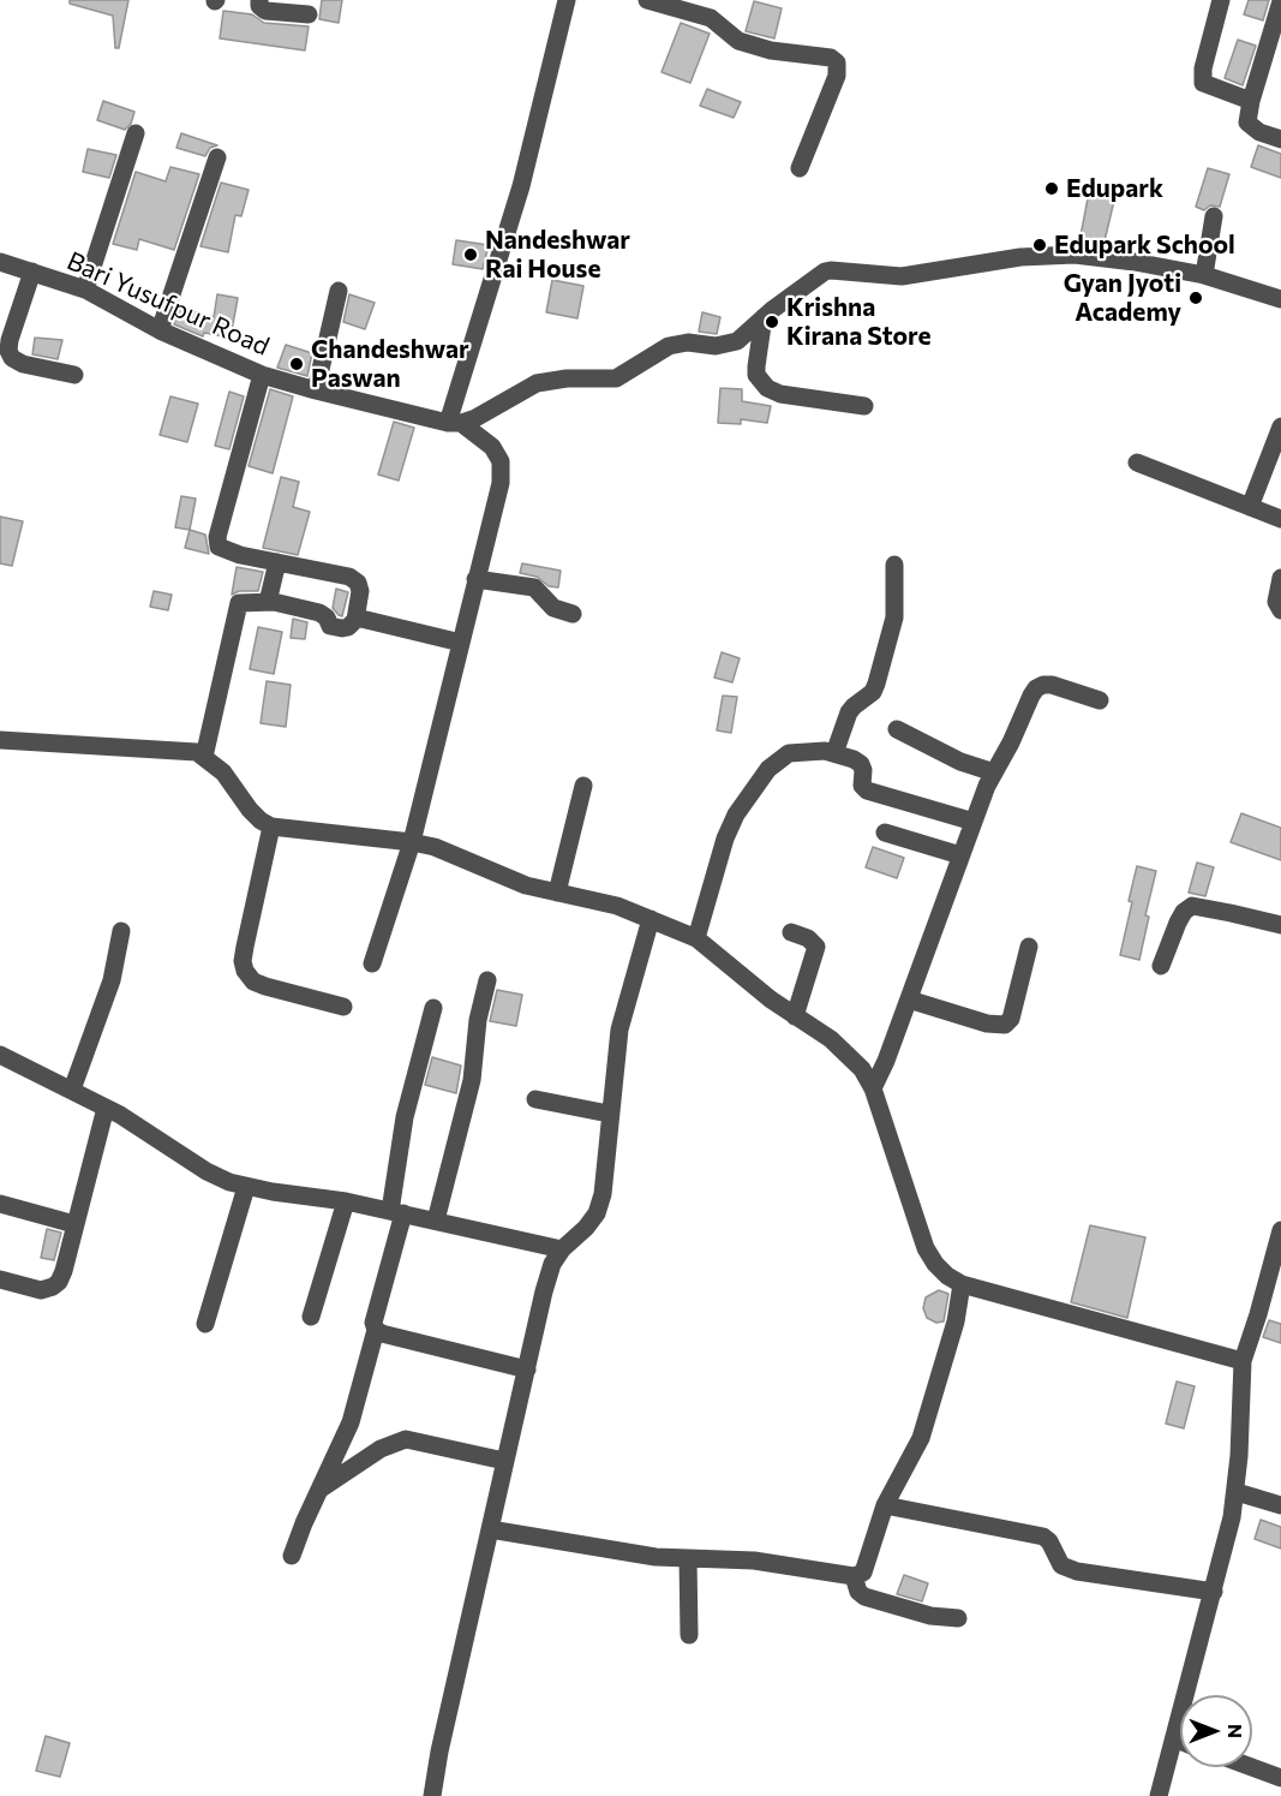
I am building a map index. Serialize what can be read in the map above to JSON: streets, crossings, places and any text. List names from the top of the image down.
{
  "streets": {
    "street": ["Bari Yusufpur Road"]
  },
  "places": [
    "Edupark",
    "Edupark School",
    "Nandeshwar Rai House",
    "Gyan Jyoti Academy",
    "Krishna Kirana Store",
    "Chandeshwar Paswan"
  ],
  "north": "right"
}
